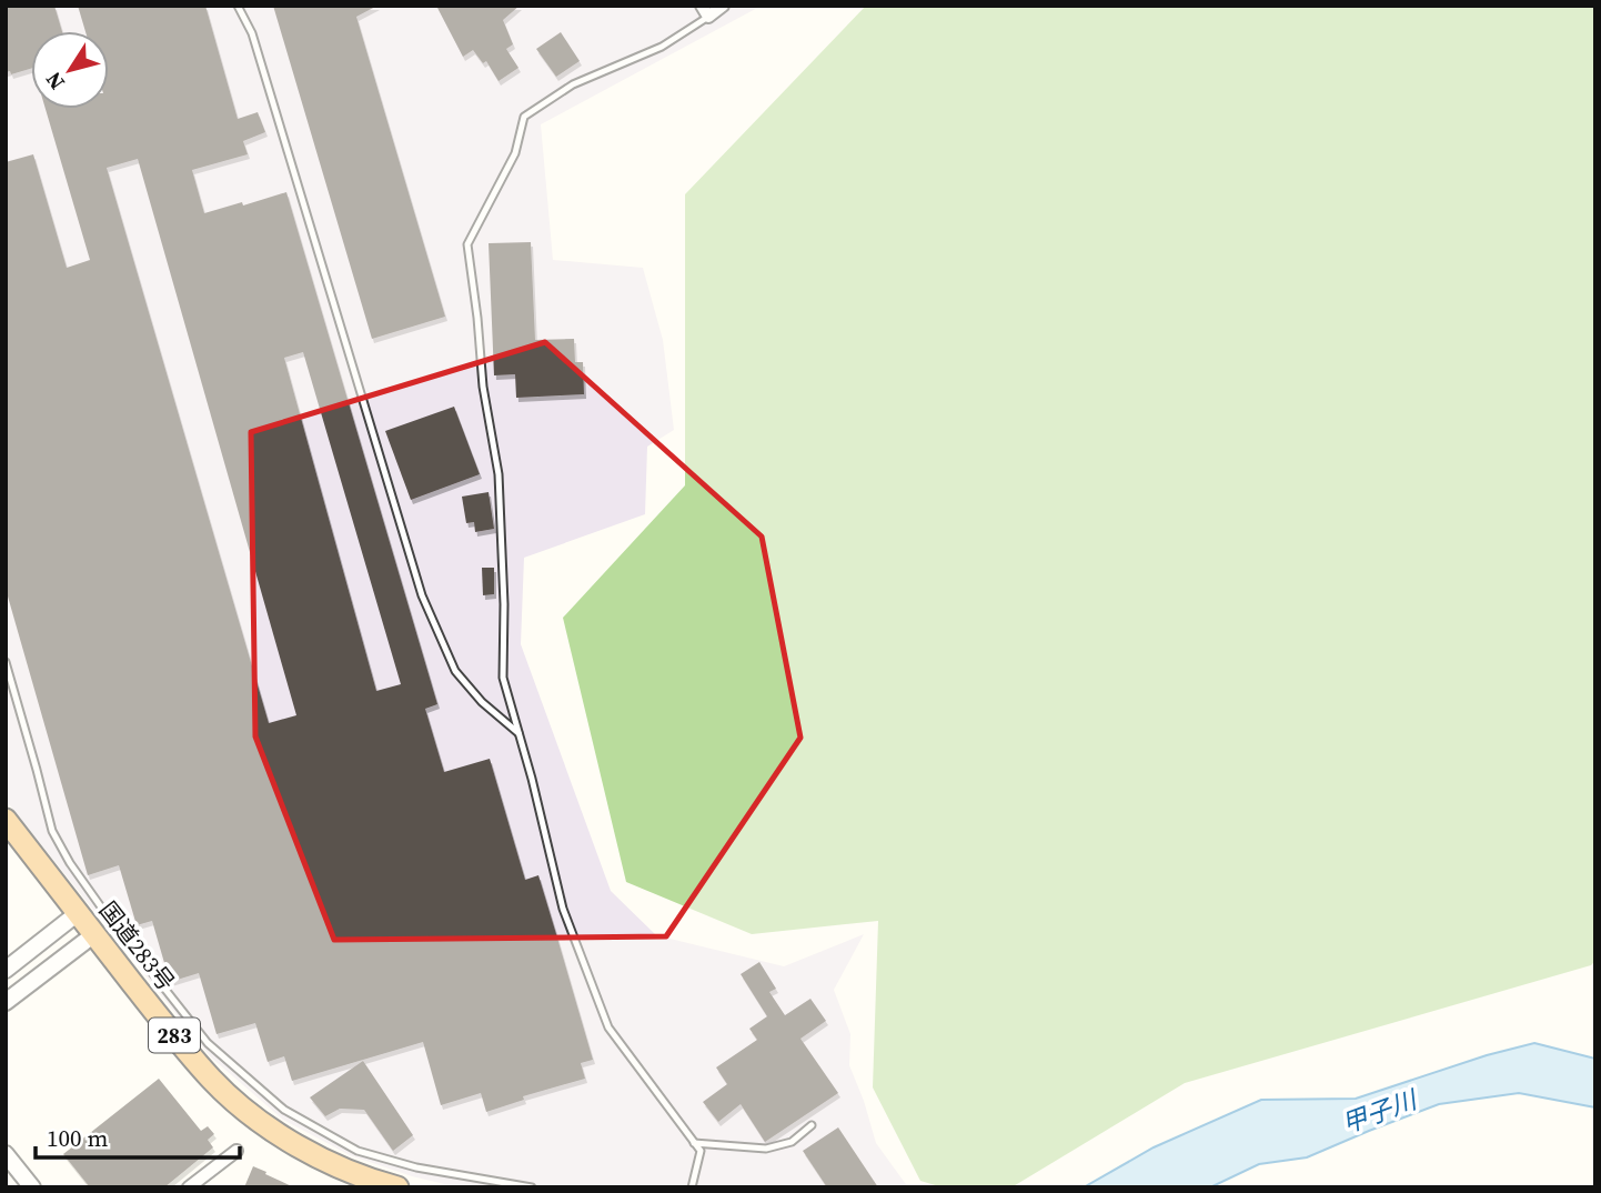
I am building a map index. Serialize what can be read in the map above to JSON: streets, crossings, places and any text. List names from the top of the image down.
{
  "streets": {
    "highway": ["国道283号", "283"]
  },
  "water": ["甲子川"],
  "scale_bar": "100 m",
  "north": "bottom left"
}
